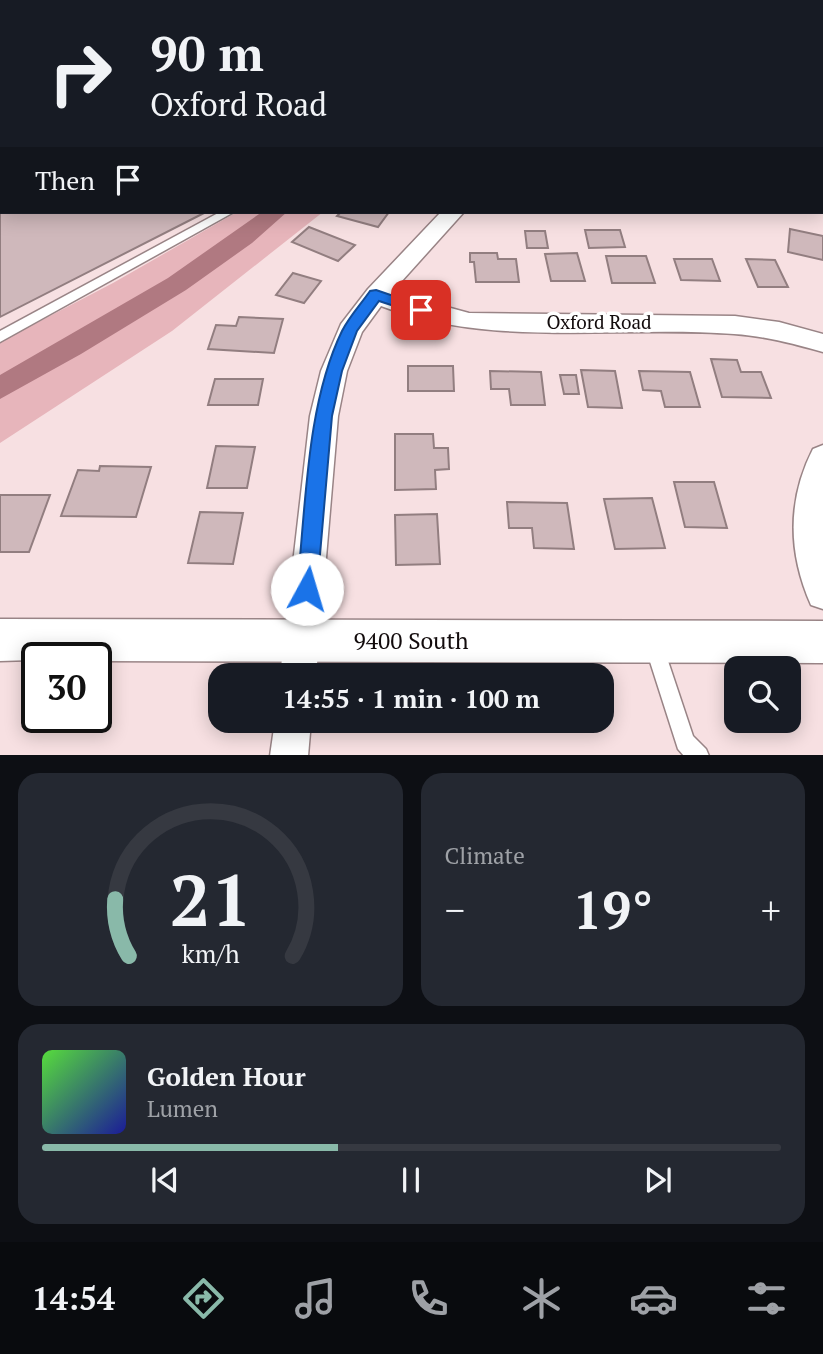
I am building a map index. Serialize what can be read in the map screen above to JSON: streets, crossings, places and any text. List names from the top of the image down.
{
  "streets": {
    "street": ["Oxford Road", "9400 South"]
  },
  "page": {
    "turn": ["90 m", "Oxford Road"],
    "then": "Then",
    "limit": "30",
    "trip": "14:55 · 1 min · 100 m",
    "tile": "Climate",
    "heat": ["−", "19°", "+"],
    "song": ["Golden Hour", "Lumen"],
    "tabs": "14:54",
    "gauge": ["21", "km/h"]
  }
}
